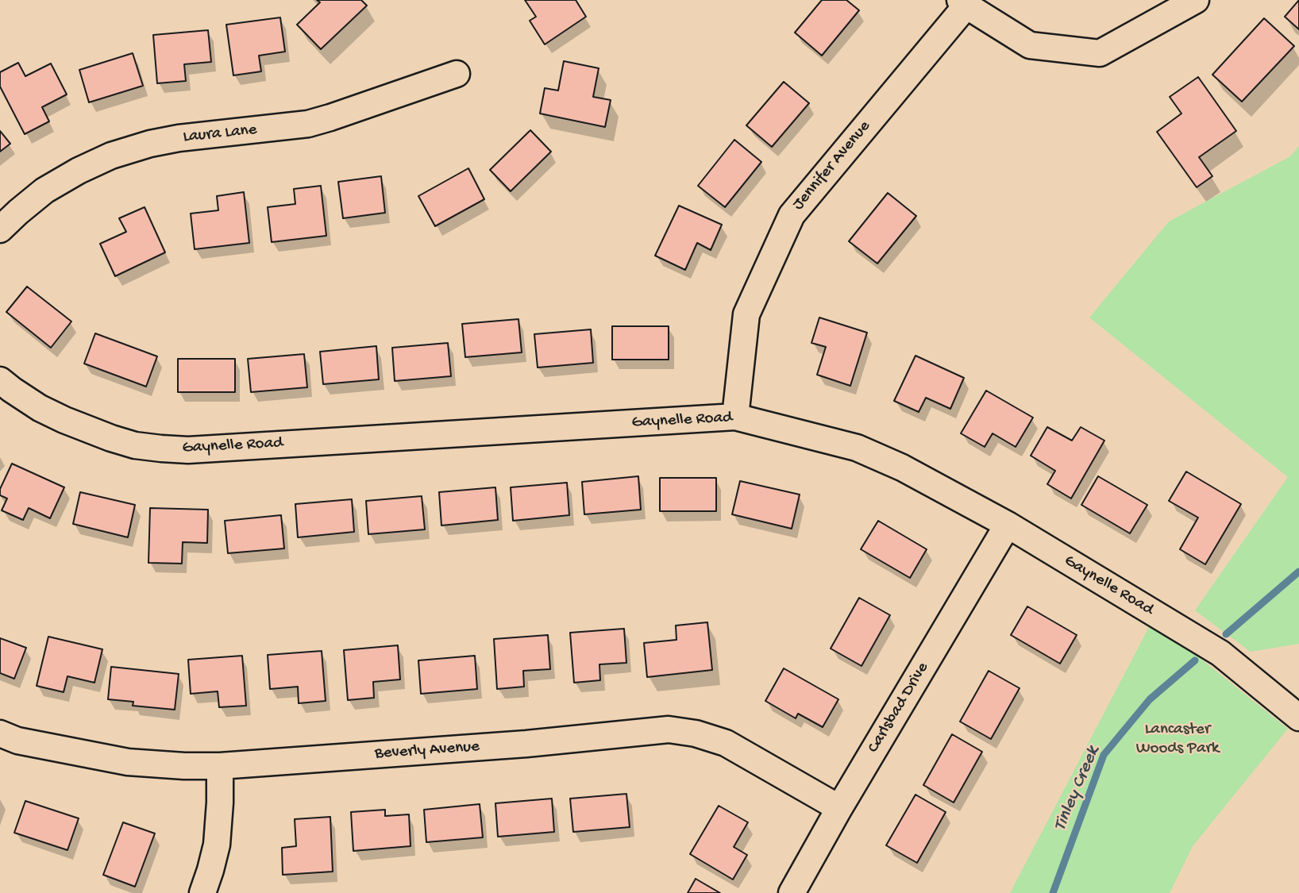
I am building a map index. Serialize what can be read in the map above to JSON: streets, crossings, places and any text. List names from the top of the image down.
{
  "streets": {
    "street": [
      "Laura Lane",
      "Jennifer Avenue",
      "Gaynelle Road",
      "Carlsbad Drive",
      "Beverly Avenue"
    ]
  },
  "crossings": [
    ["Jennifer Avenue", "Gaynelle Road"],
    ["Gaynelle Road", "Carlsbad Drive"],
    ["Carlsbad Drive", "Beverly Avenue"]
  ],
  "water": ["Tinley Creek"],
  "parks": ["Lancaster Woods Park"]
}
